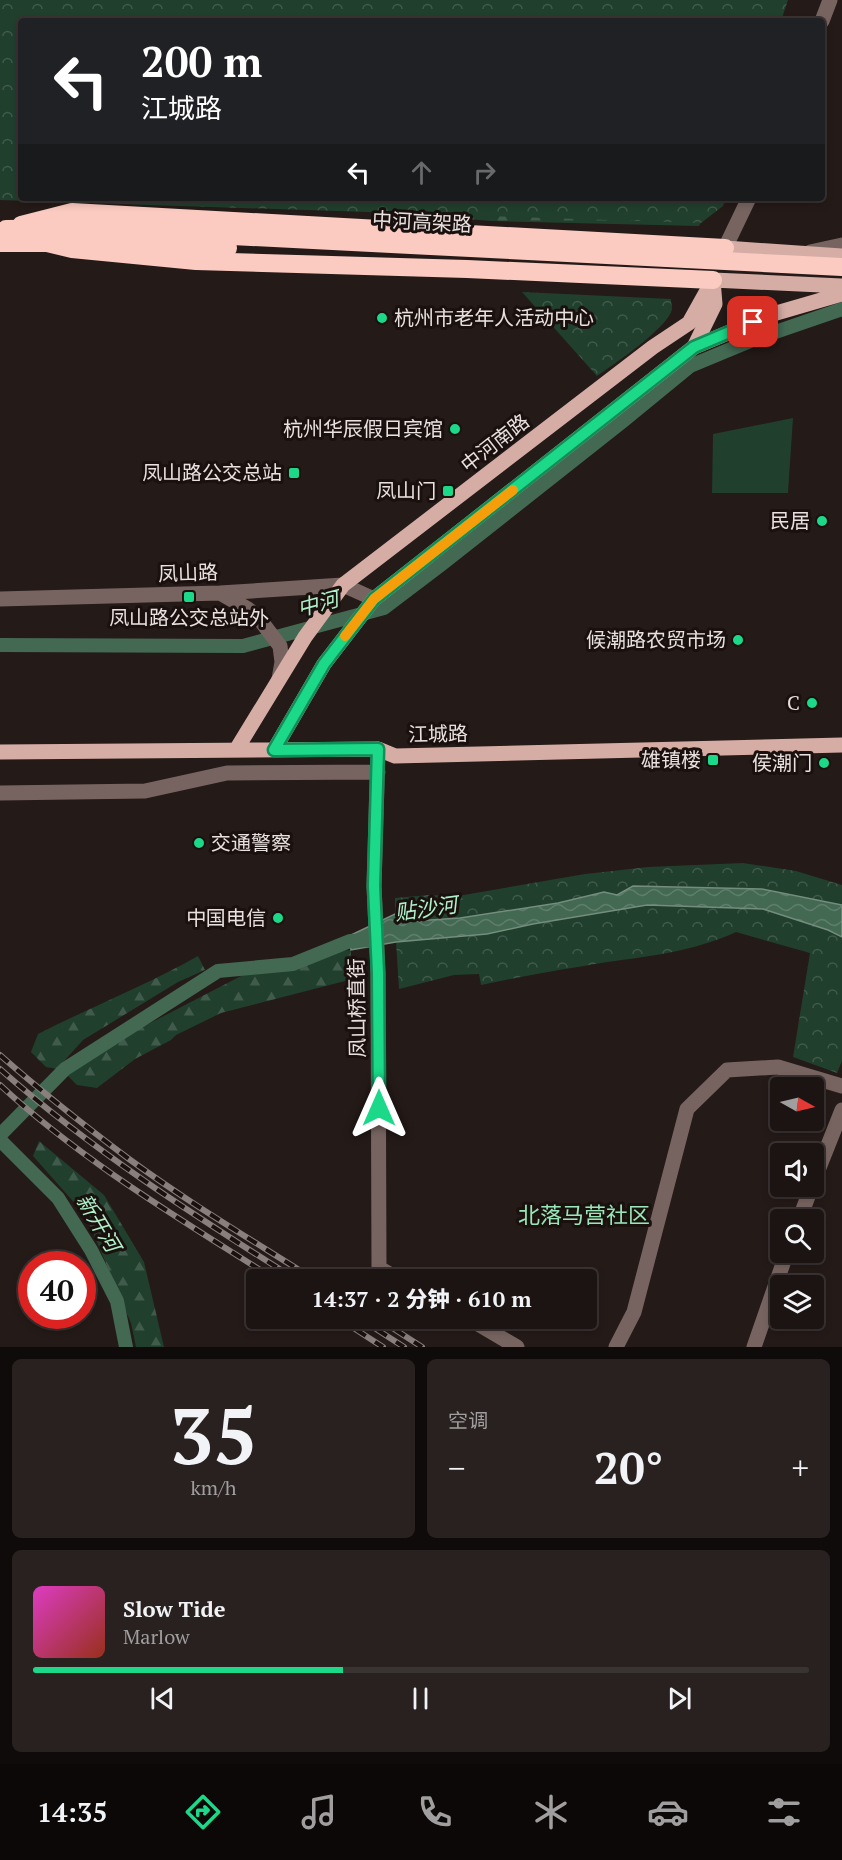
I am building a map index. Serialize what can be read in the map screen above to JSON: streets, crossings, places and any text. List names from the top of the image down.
{
  "streets": {
    "highway": ["中河高架路"],
    "main road": ["中河南路", "江城路"],
    "street": ["凤山路", "凤山桥直街"]
  },
  "crossings": [
    ["中河南路", "凤山路"],
    ["中河南路", "江城路"],
    ["江城路", "凤山桥直街"]
  ],
  "districts": ["北落马营社区"],
  "water": ["中河", "贴沙河", "新开河"],
  "places": {
    "other": [
      "杭州市老年人活动中心",
      "杭州华辰假日宾馆",
      "民居",
      "候潮路农贸市场",
      "C",
      "侯潮门",
      "交通警察",
      "中国电信"
    ],
    "transit": [
      "凤山路公交总站",
      "凤山门",
      "凤山路公交总站外",
      "雄镇楼"
    ]
  },
  "north": "right",
  "page": {
    "turn": ["200 m", "江城路"],
    "limit": "40",
    "trip": "14:37 · 2 分钟 · 610 m",
    "tile": [
      ["35", "km/h"],
      "空调"
    ],
    "heat": ["−", "20°", "+"],
    "song": ["Slow Tide", "Marlow"],
    "tabs": "14:35"
  }
}
